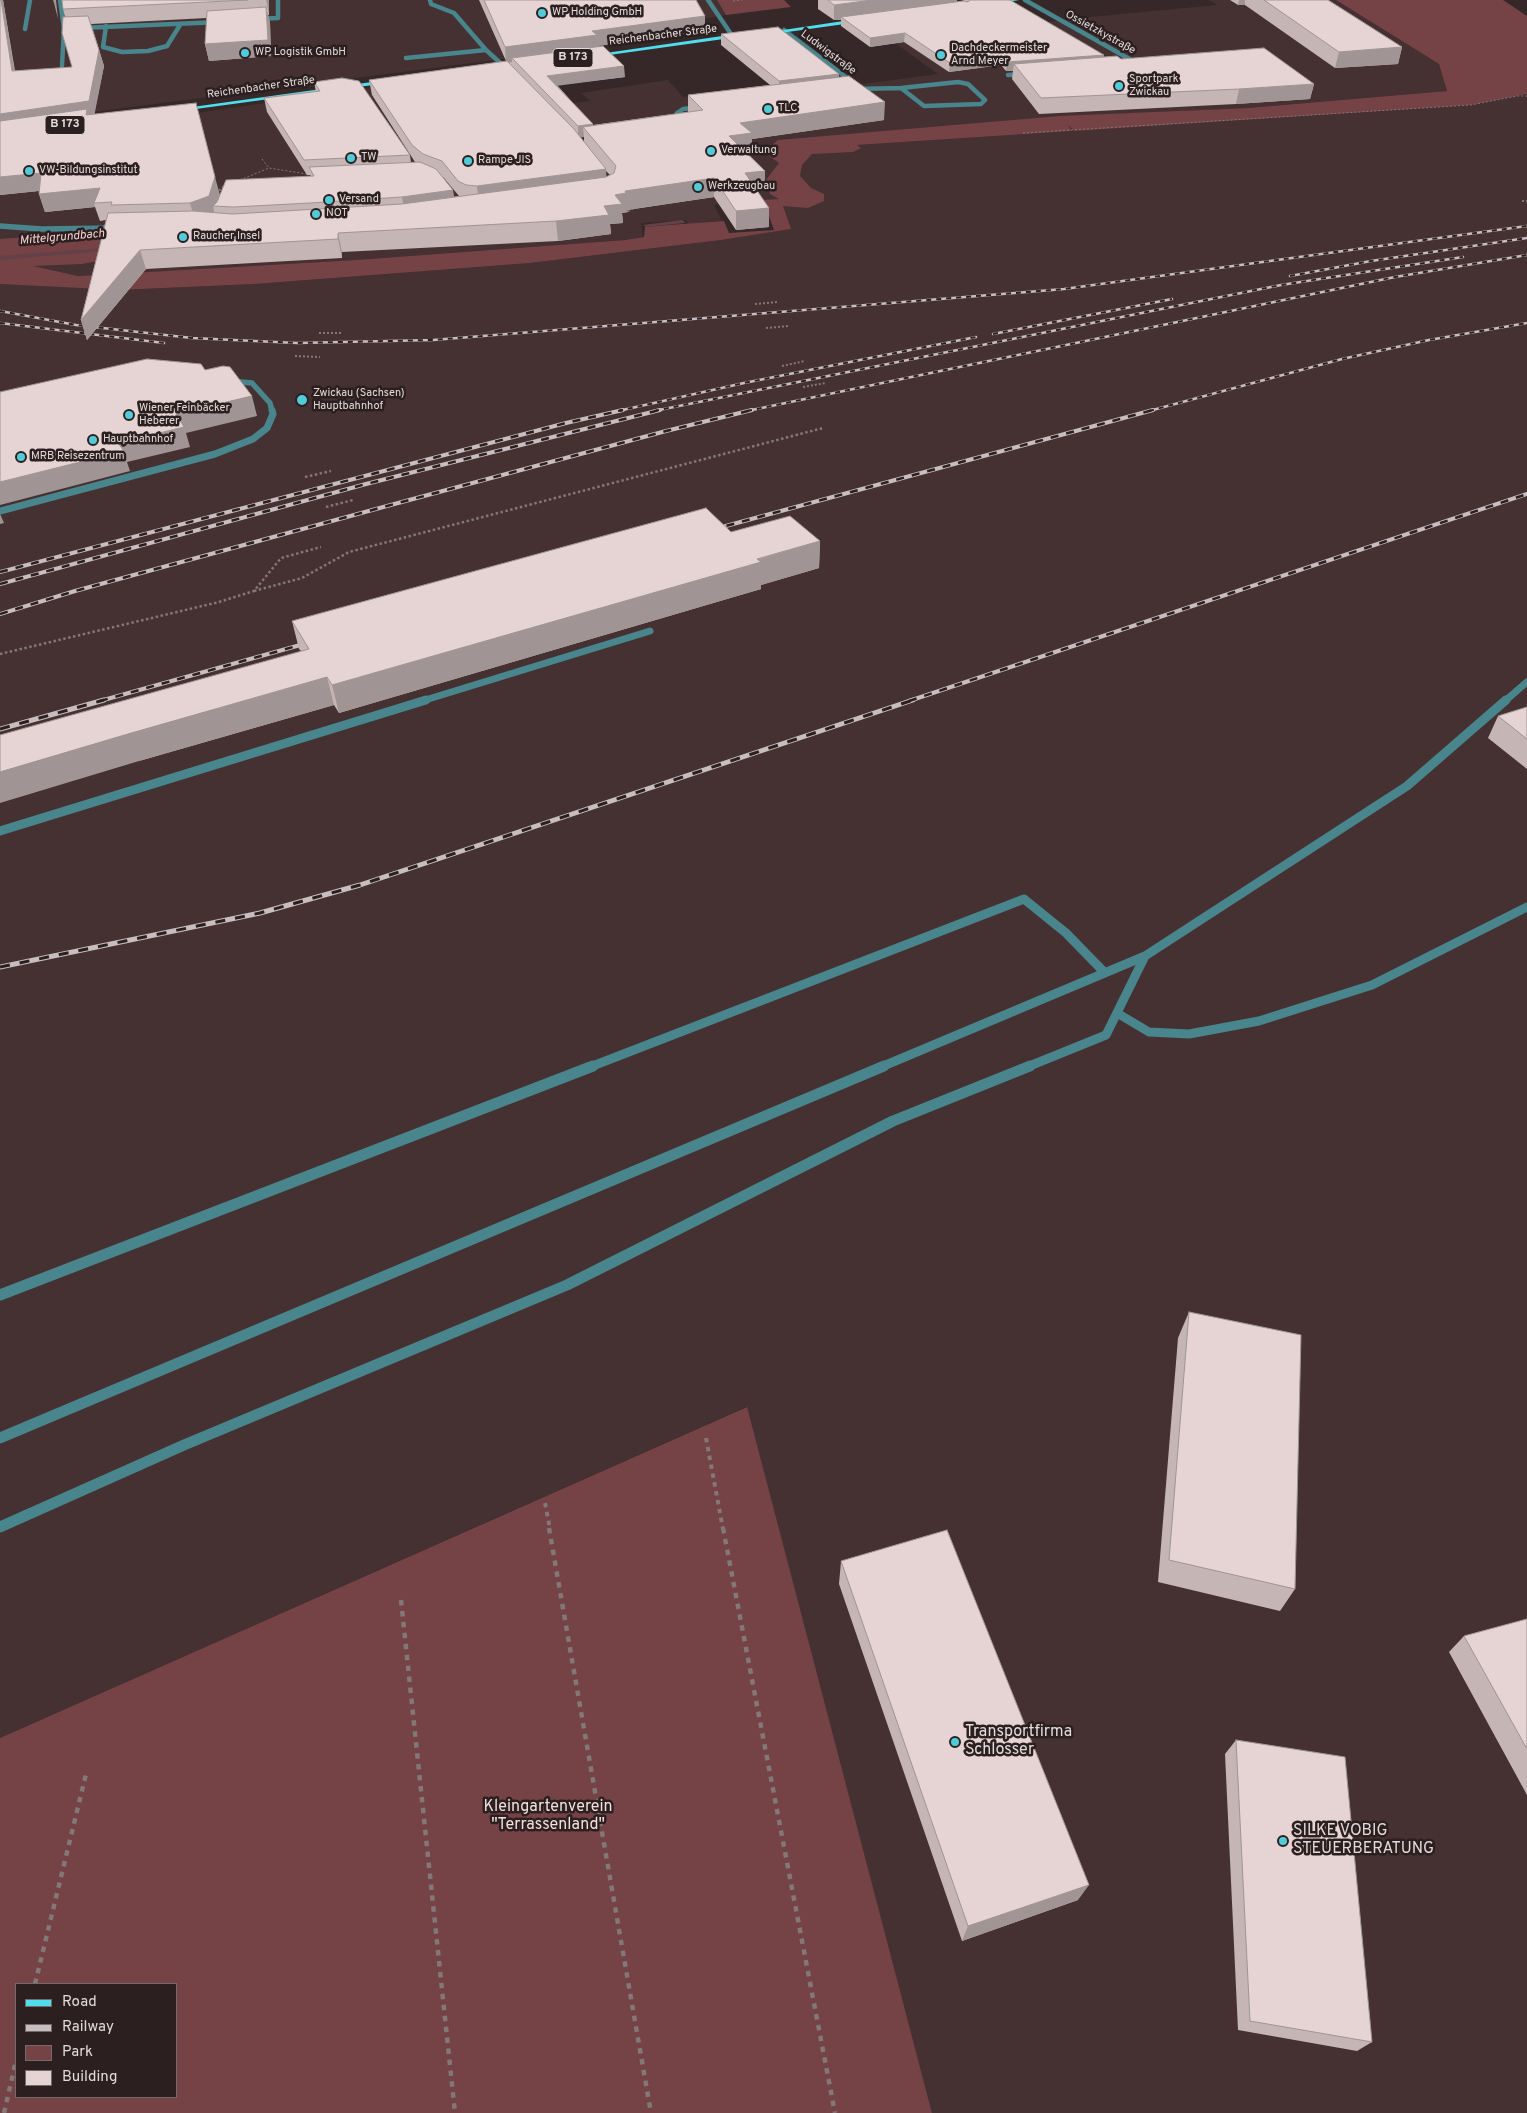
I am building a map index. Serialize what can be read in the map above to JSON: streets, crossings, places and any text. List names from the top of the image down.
{
  "streets": {
    "main road": ["Reichenbacher Straße", "B 173"],
    "street": ["Ossietzkystraße", "Ludwigstraße"]
  },
  "water": ["Mittelgrundbach"],
  "parks": ["Kleingartenverein \"Terrassenland\""],
  "places": [
    "WP Holding GmbH",
    "WP Logistik GmbH",
    "Dachdeckermeister Arnd Meyer",
    "Sportpark Zwickau",
    "TLC",
    "Verwaltung",
    "TW",
    "Rampe JIS",
    "VW-Bildungsinstitut",
    "Werkzeugbau",
    "Versand",
    "NOT",
    "Raucher Insel",
    "Zwickau (Sachsen) Hauptbahnhof",
    "Wiener Feinbäcker Heberer",
    "Hauptbahnhof",
    "MRB Reisezentrum",
    "Transportfirma Schlosser",
    "SILKE VOBIG STEUERBERATUNG"
  ],
  "legend": [
    "Road",
    "Railway",
    "Park",
    "Building"
  ]
}
